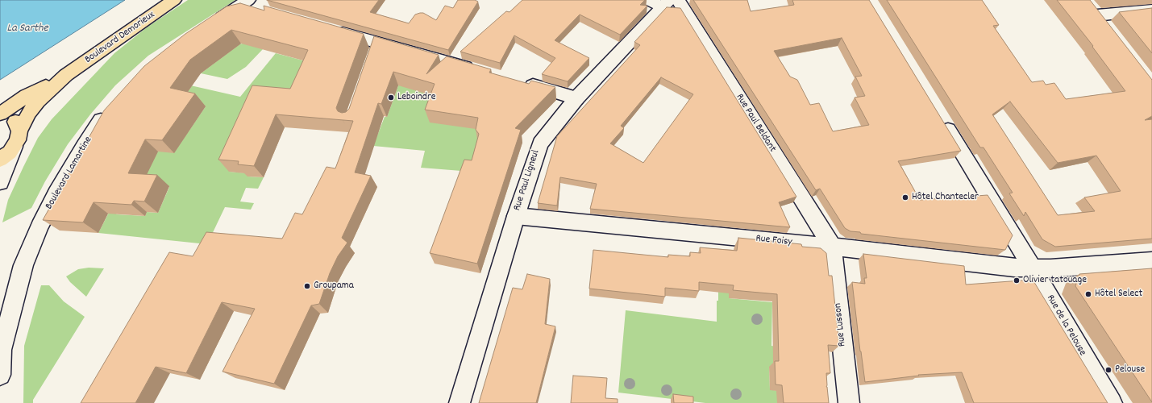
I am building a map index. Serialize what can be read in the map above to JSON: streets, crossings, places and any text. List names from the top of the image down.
{
  "streets": {
    "main road": ["Boulevard Demorieux"],
    "street": [
      "Rue Paul Beldant",
      "Boulevard Lamartine",
      "Rue Paul Ligneul",
      "Rue Foisy",
      "Rue Lusson",
      "Rue de la Pelouse"
    ]
  },
  "crossings": [
    ["Rue Paul Beldant", "Rue Foisy"],
    ["Rue Paul Beldant", "Rue Lusson"],
    ["Rue Paul Ligneul", "Rue Foisy"],
    ["Rue Foisy", "Rue Lusson"],
    ["Rue Foisy", "Rue de la Pelouse"]
  ],
  "water": ["La Sarthe"],
  "places": [
    "Leboindre",
    "Hôtel Chantecler",
    "Olivier tatouage",
    "Groupama",
    "Hôtel Select",
    "Pelouse"
  ]
}
